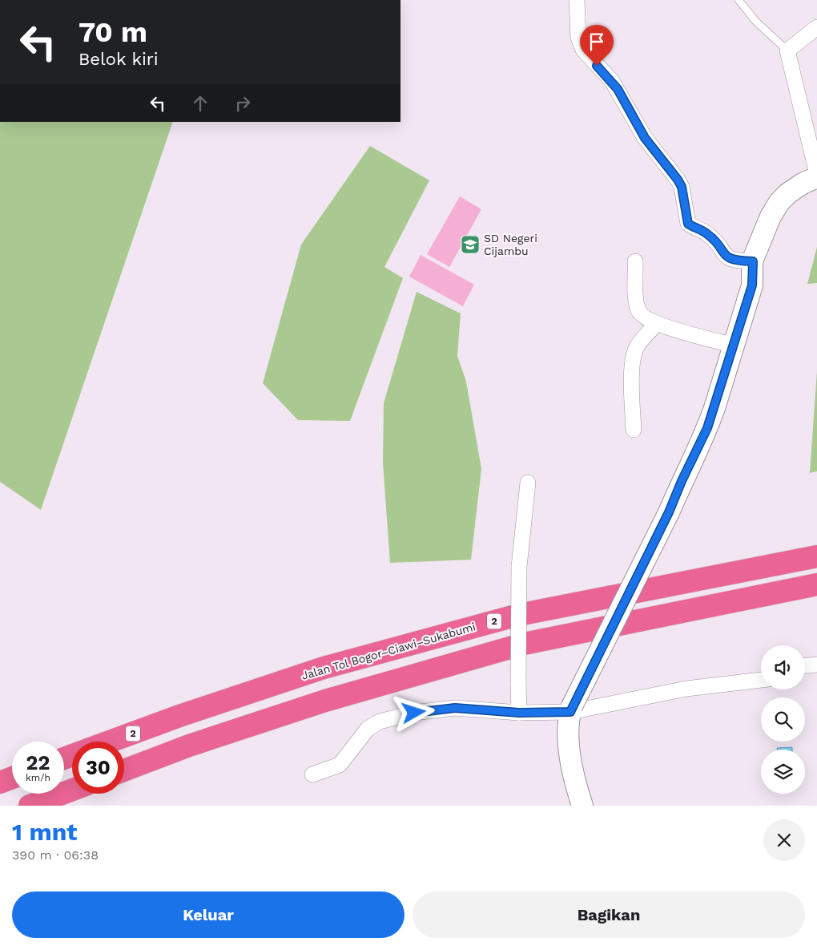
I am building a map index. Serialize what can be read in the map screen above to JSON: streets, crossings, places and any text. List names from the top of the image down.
{
  "streets": {
    "highway": ["2", "Jalan Tol Bogor–Ciawi–Sukabumi"]
  },
  "places": {
    "school or university": ["SD Negeri Cijambu"]
  },
  "page": {
    "turn": ["70 m", "Belok kiri"],
    "speed": "22 km/h",
    "limit": "30",
    "heading": ["1 mnt", "390 m · 06:38"],
    "buttons": ["Keluar", "Bagikan"]
  }
}
